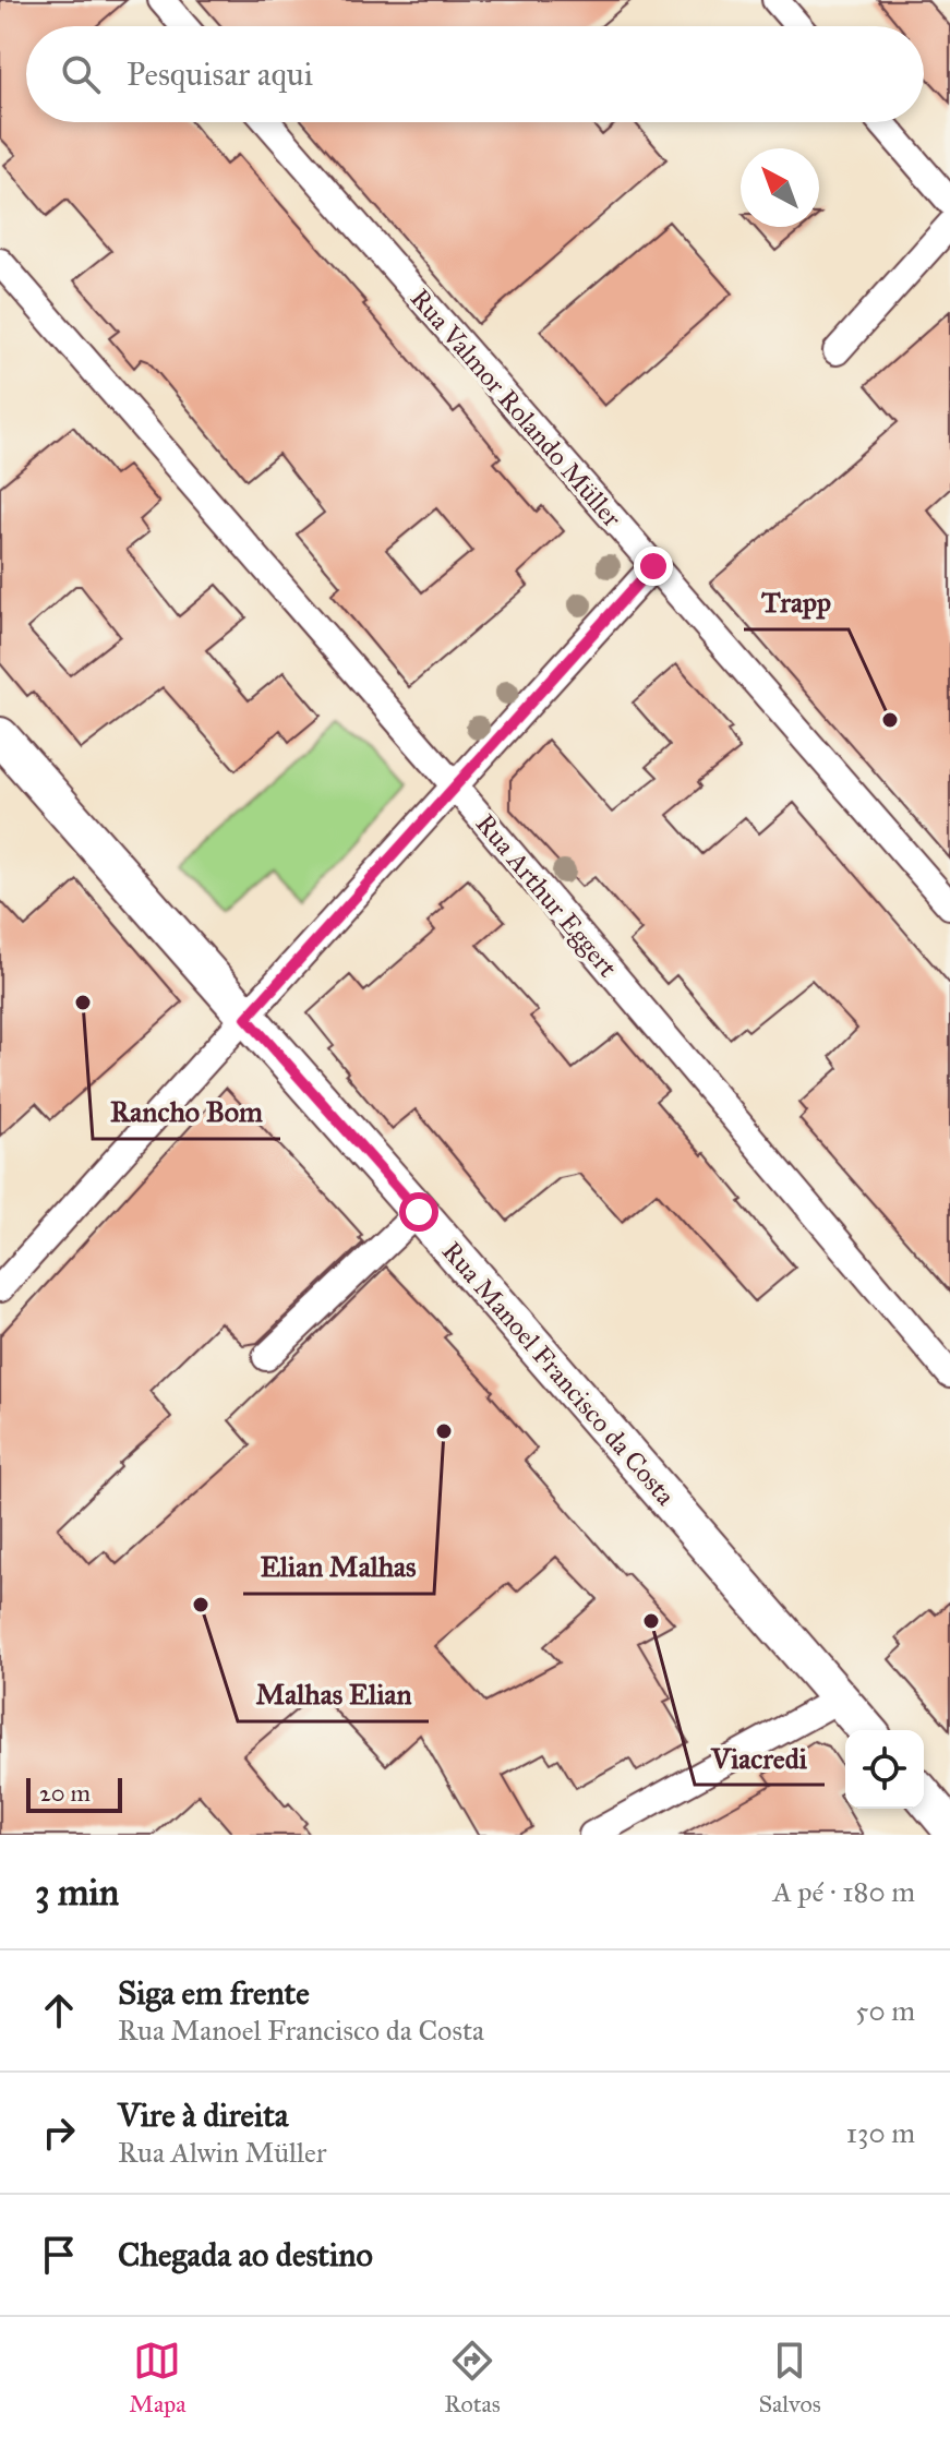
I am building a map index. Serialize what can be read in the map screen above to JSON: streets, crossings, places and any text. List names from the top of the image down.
{
  "streets": {
    "main road": ["Rua Manoel Francisco da Costa"],
    "street": ["Rua Valmor Rolando Müller", "Rua Arthur Eggert"]
  },
  "places": [
    "Trapp",
    "Rancho Bom",
    "Elian Malhas",
    "Malhas Elian",
    "Viacredi"
  ],
  "scale_bar": "20 m",
  "north": "top left",
  "page": {
    "search": "Pesquisar aqui",
    "scale": "20 m",
    "heading": ["3 min", "A pé · 180 m"],
    "list": [
      ["Siga em frente", "Rua Manoel Francisco da Costa", "50 m"],
      ["Vire à direita", "Rua Alwin Müller", "130 m"],
      "Chegada ao destino"
    ],
    "nav": ["Mapa", "Rotas", "Salvos"]
  }
}
